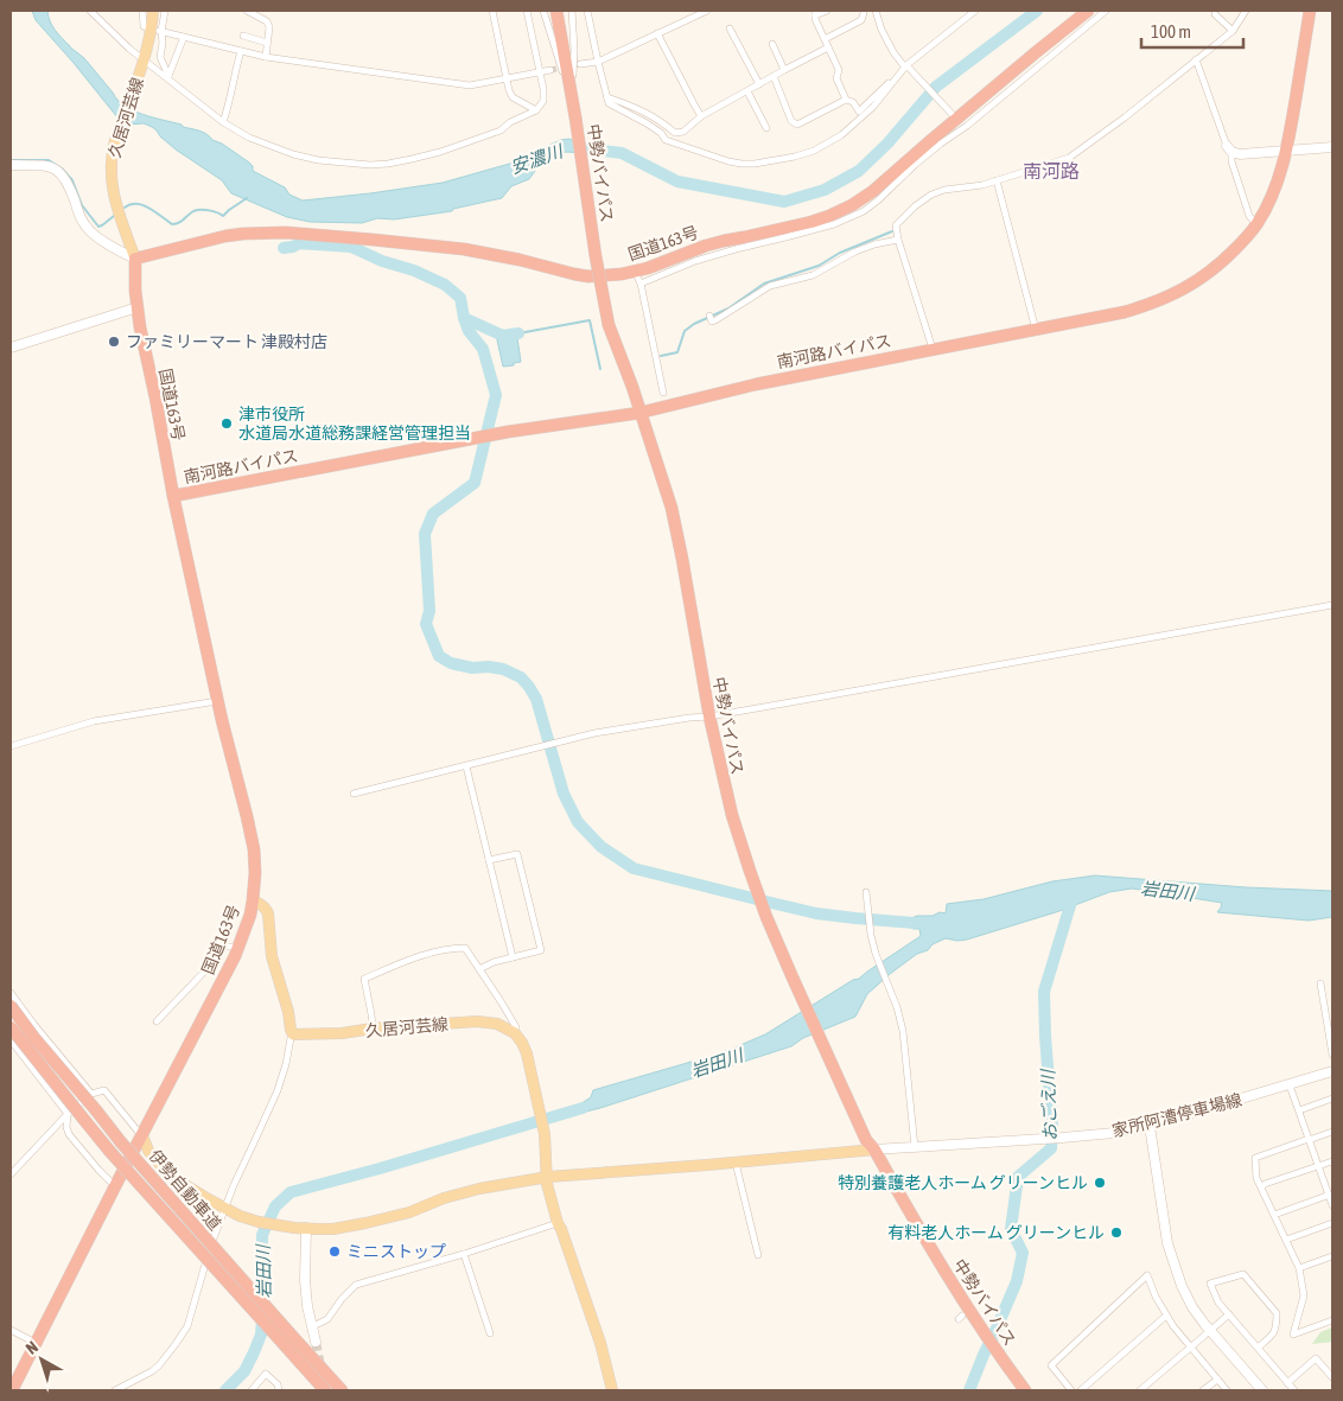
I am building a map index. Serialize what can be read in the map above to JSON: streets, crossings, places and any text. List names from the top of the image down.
{
  "streets": {
    "highway": [
      "中勢バイパス",
      "国道163号",
      "南河路バイパス",
      "伊勢自動車道"
    ],
    "main road": ["久居河芸線"],
    "street": ["家所阿漕停車場線"]
  },
  "crossings": [
    ["久居河芸線", "国道163号"],
    ["中勢バイパス", "南河路バイパス"],
    ["中勢バイパス", "家所阿漕停車場線"],
    ["国道163号", "南河路バイパス"]
  ],
  "districts": ["南河路"],
  "water": ["安濃川", "岩田川", "おごえ川"],
  "places": [
    "ファミリーマート 津殿村店",
    "津市役所 水道局水道総務課経営管理担当",
    "特別養護老人ホーム グリーンヒル",
    "有料老人ホーム グリーンヒル",
    "ミニストップ"
  ],
  "scale_bar": "100 m",
  "north": "top left"
}
